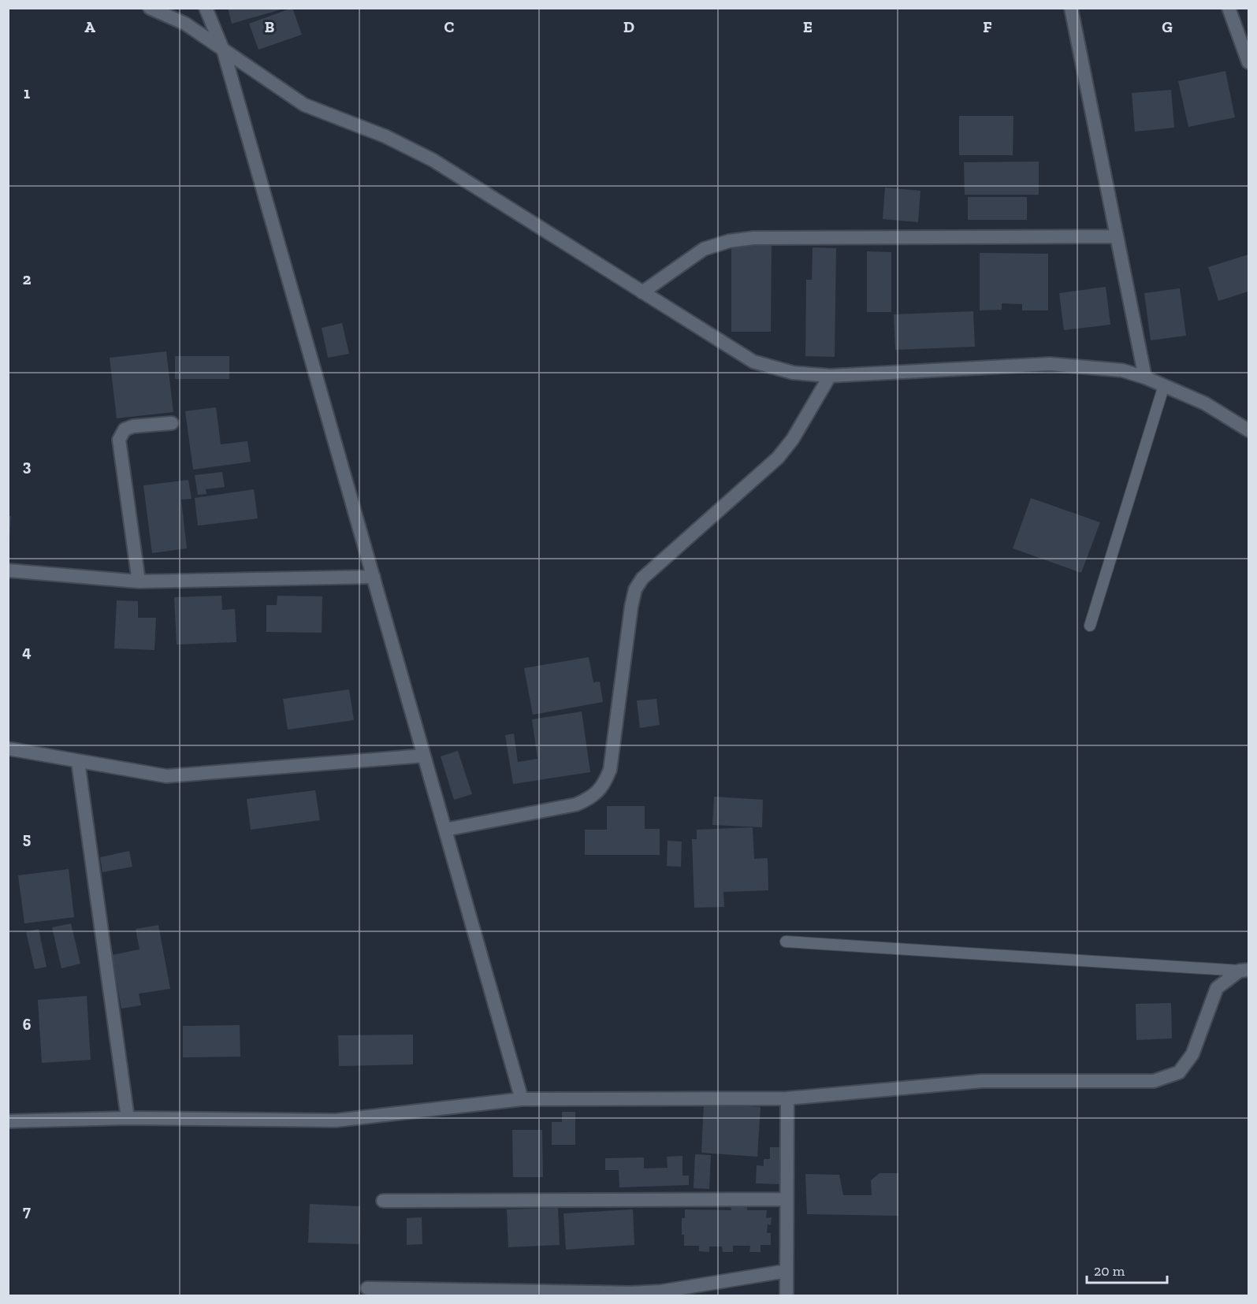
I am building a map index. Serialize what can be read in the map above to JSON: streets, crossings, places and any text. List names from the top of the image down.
{
  "scale_bar": "20 m",
  "grid": {
    "columns": [
      "A",
      "B",
      "C",
      "D",
      "E",
      "F",
      "G"
    ],
    "rows": [
      "1",
      "2",
      "3",
      "4",
      "5",
      "6",
      "7"
    ]
  }
}
